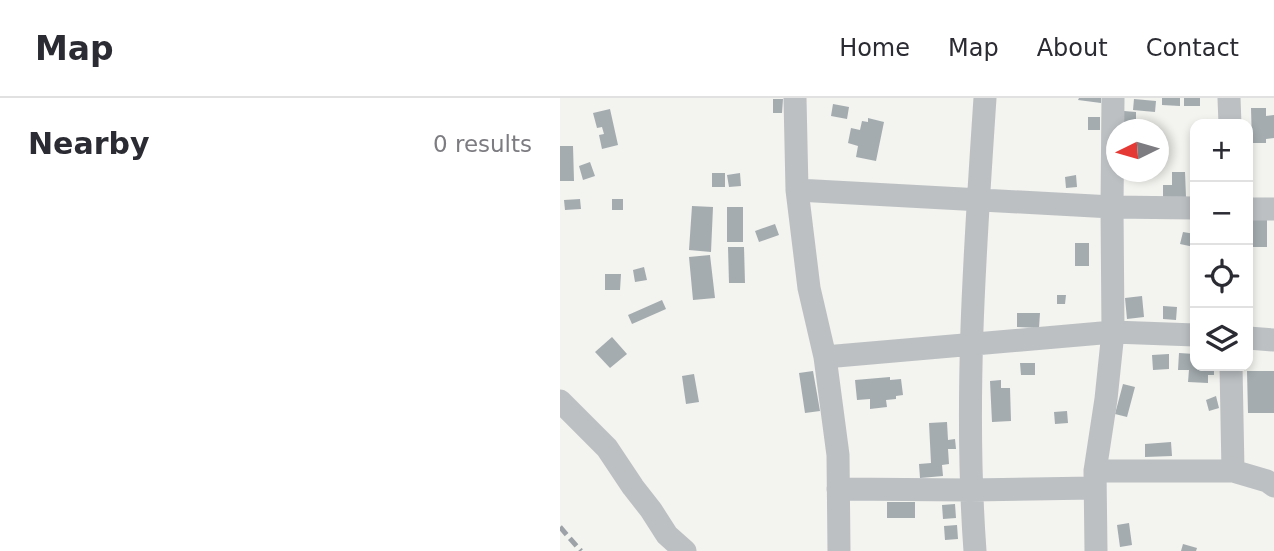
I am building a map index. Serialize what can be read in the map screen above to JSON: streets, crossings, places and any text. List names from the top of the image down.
{
  "north": "left",
  "page": {
    "header": "Map",
    "nav": [
      "Home",
      "Map",
      "About",
      "Contact"
    ],
    "heading": ["Nearby", "0 results"],
    "map_buttons": ["+", "−"]
  }
}
